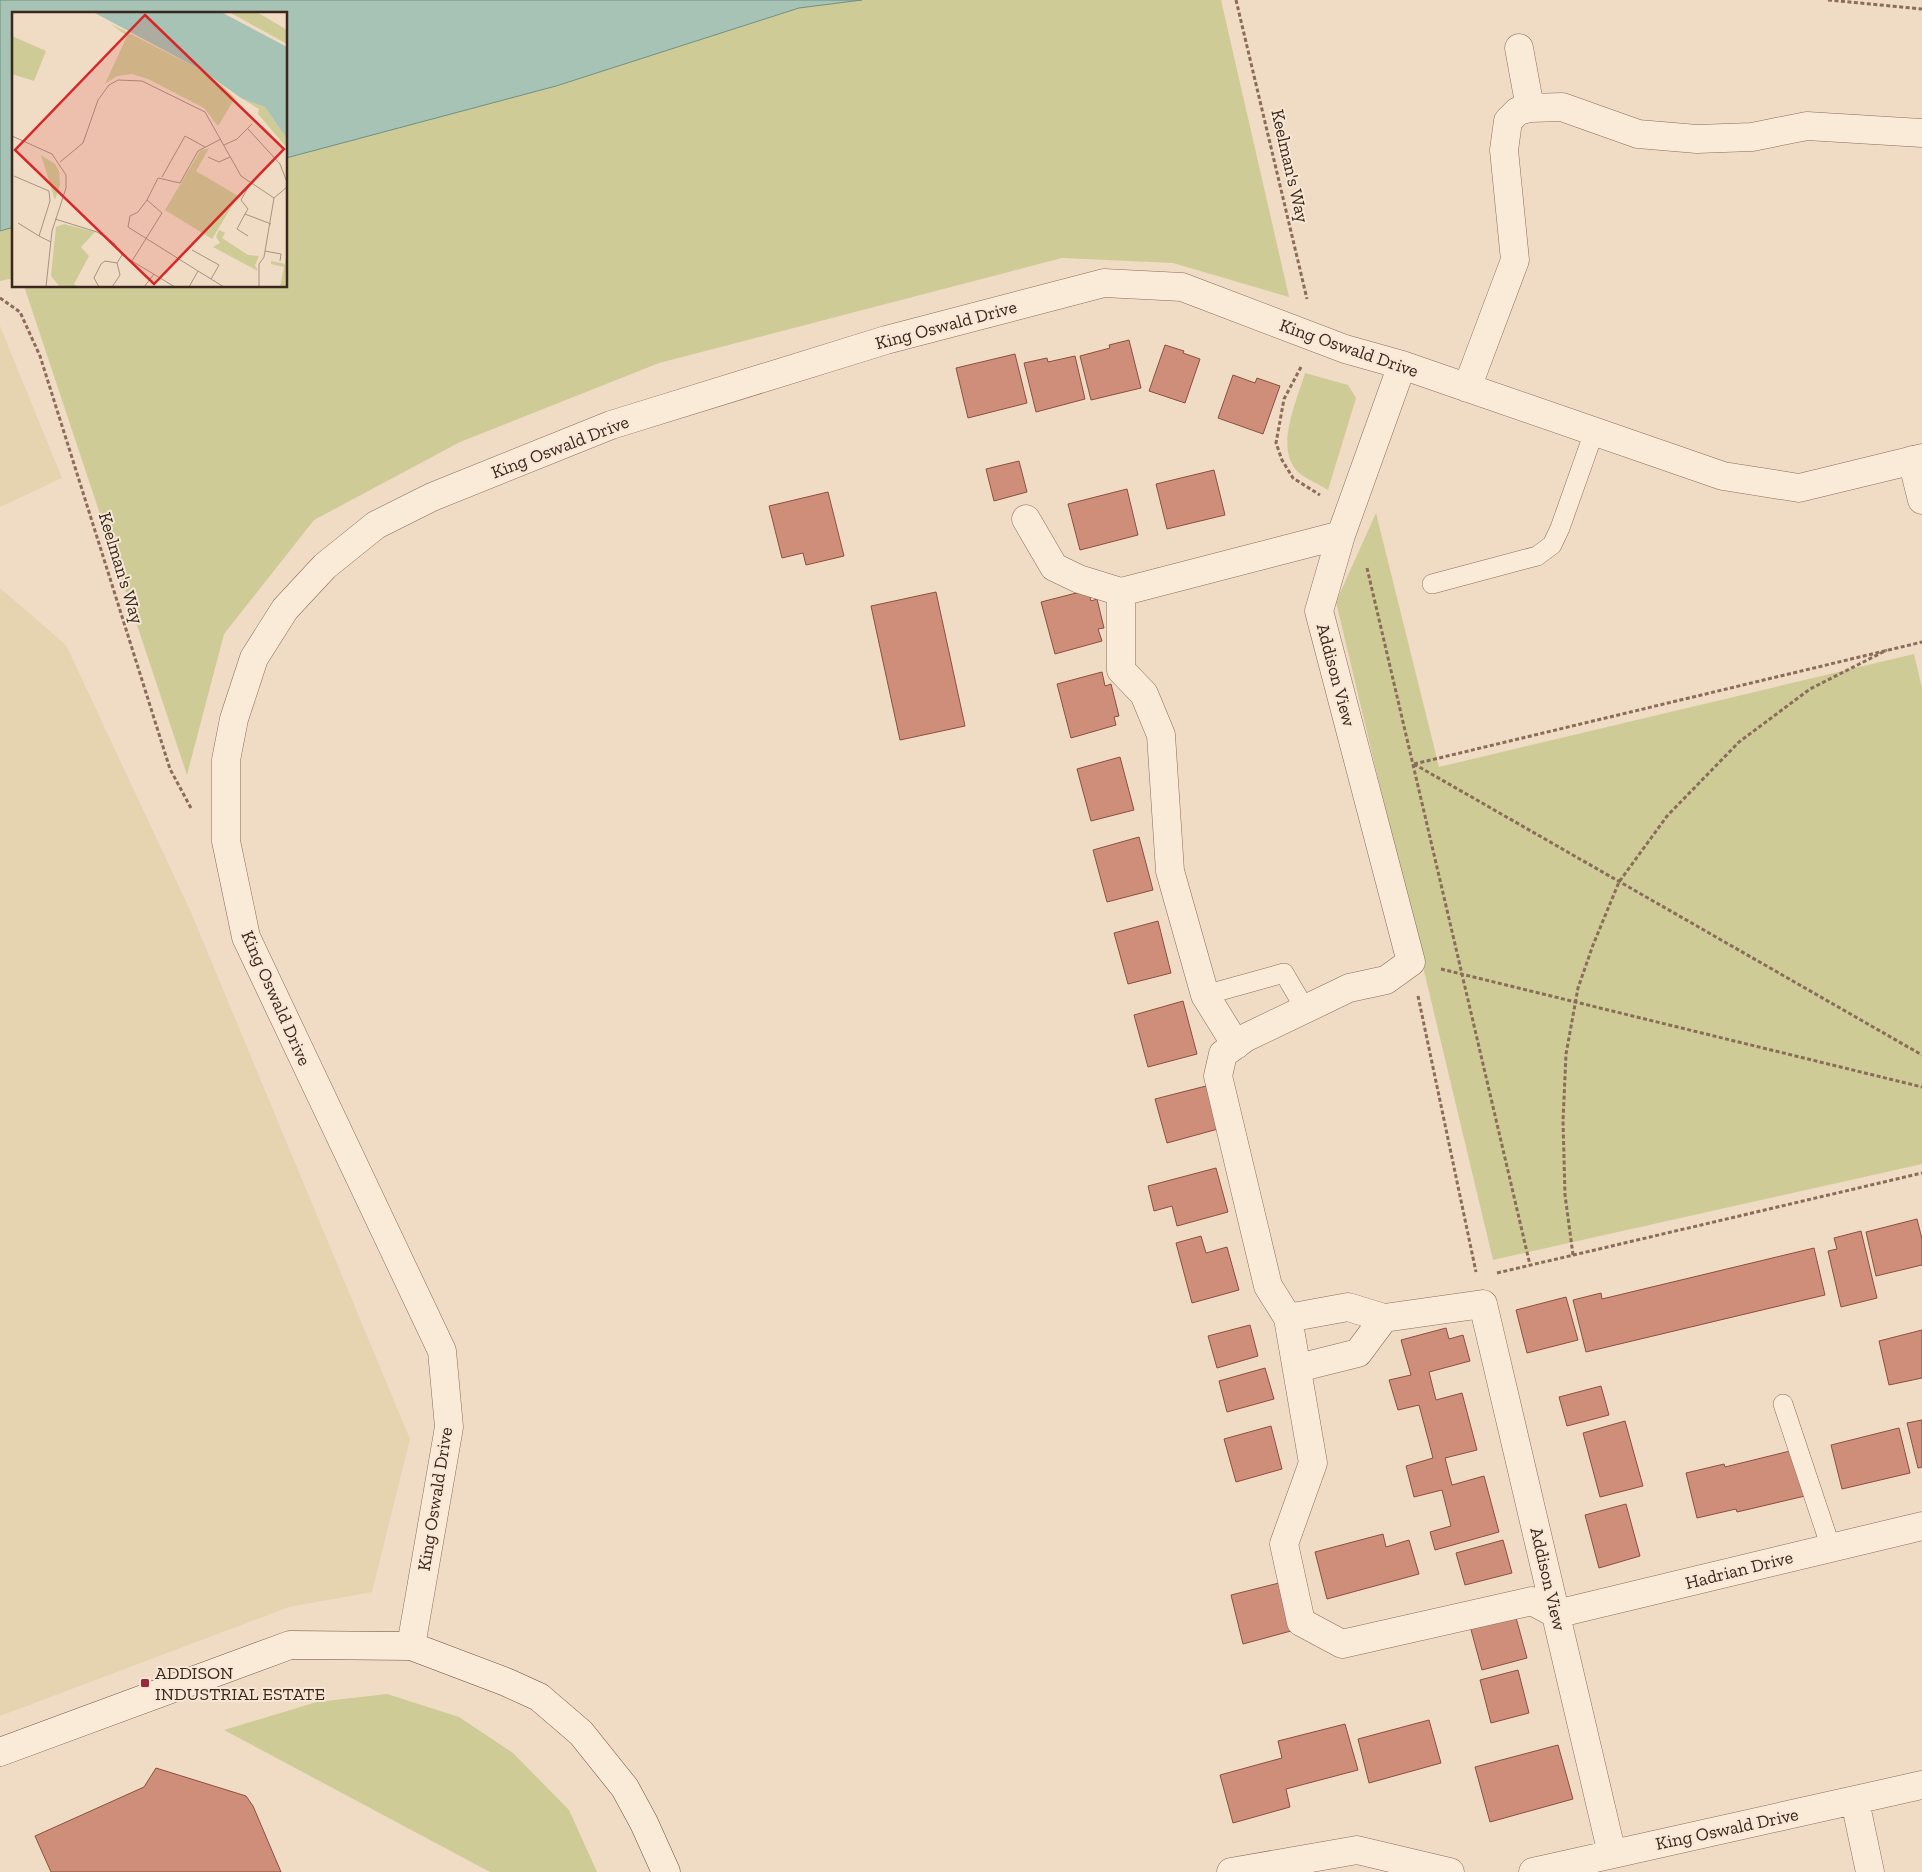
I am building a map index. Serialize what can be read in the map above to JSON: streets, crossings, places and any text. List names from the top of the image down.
{
  "streets": {
    "street": ["King Oswald Drive", "Addison View", "Hadrian Drive"],
    "path": ["Keelman's Way"]
  },
  "crossings": [
    ["Keelman's Way", "King Oswald Drive"],
    ["King Oswald Drive", "Addison View"],
    ["Addison View", "Hadrian Drive"]
  ],
  "places": {
    "transit": ["ADDISON INDUSTRIAL ESTATE"]
  }
}
